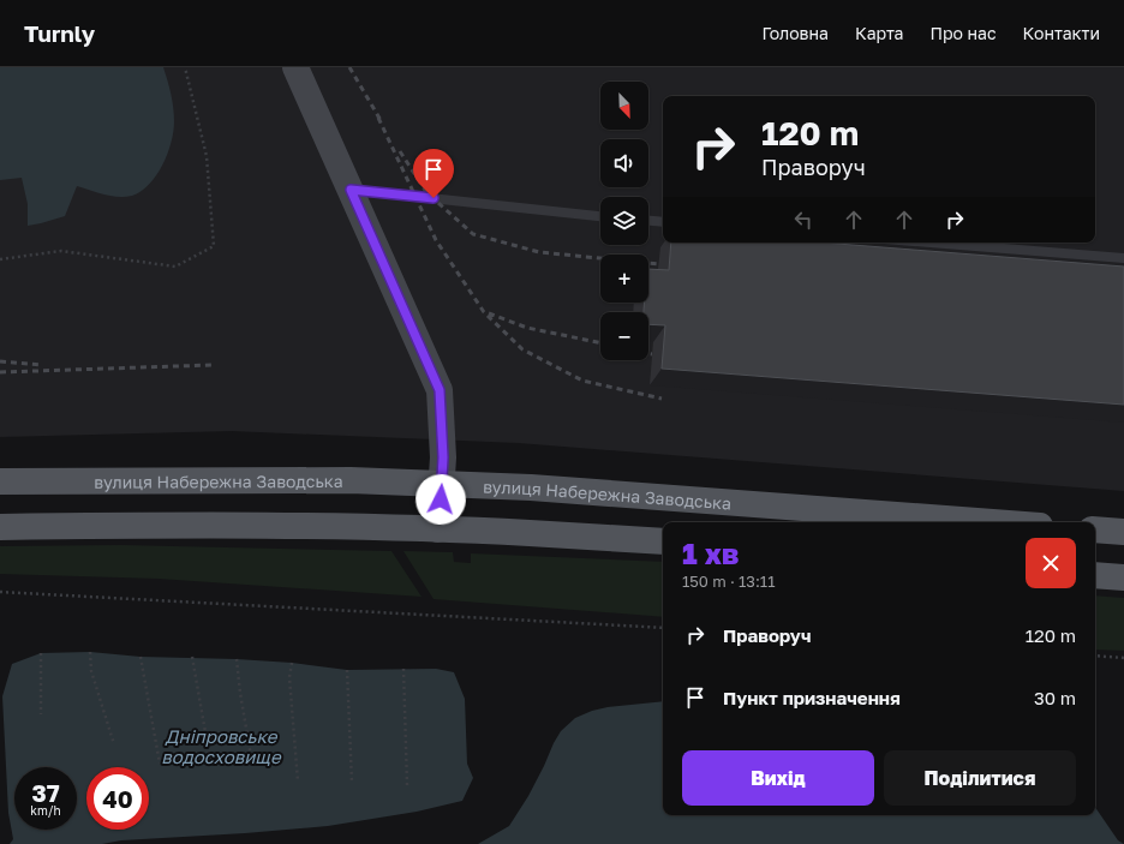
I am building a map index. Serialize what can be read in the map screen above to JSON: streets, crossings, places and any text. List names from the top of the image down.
{
  "streets": {
    "main road": ["вулиця Набережна Заводська"]
  },
  "water": ["Дніпровське водосховище"],
  "north": "bottom right",
  "page": {
    "header": "Turnly",
    "nav": [
      "Головна",
      "Карта",
      "Про нас",
      "Контакти"
    ],
    "map_buttons": ["+", "−"],
    "turn": ["120 m", "Праворуч"],
    "heading": ["1 хв", "150 m · 13:11"],
    "list": [
      {
        "name": "Праворуч",
        "value": "120 m"
      },
      {
        "name": "Пункт призначення",
        "value": "30 m"
      }
    ],
    "buttons": ["Вихід", "Поділитися"],
    "speed": "37 km/h",
    "limit": "40"
  }
}
